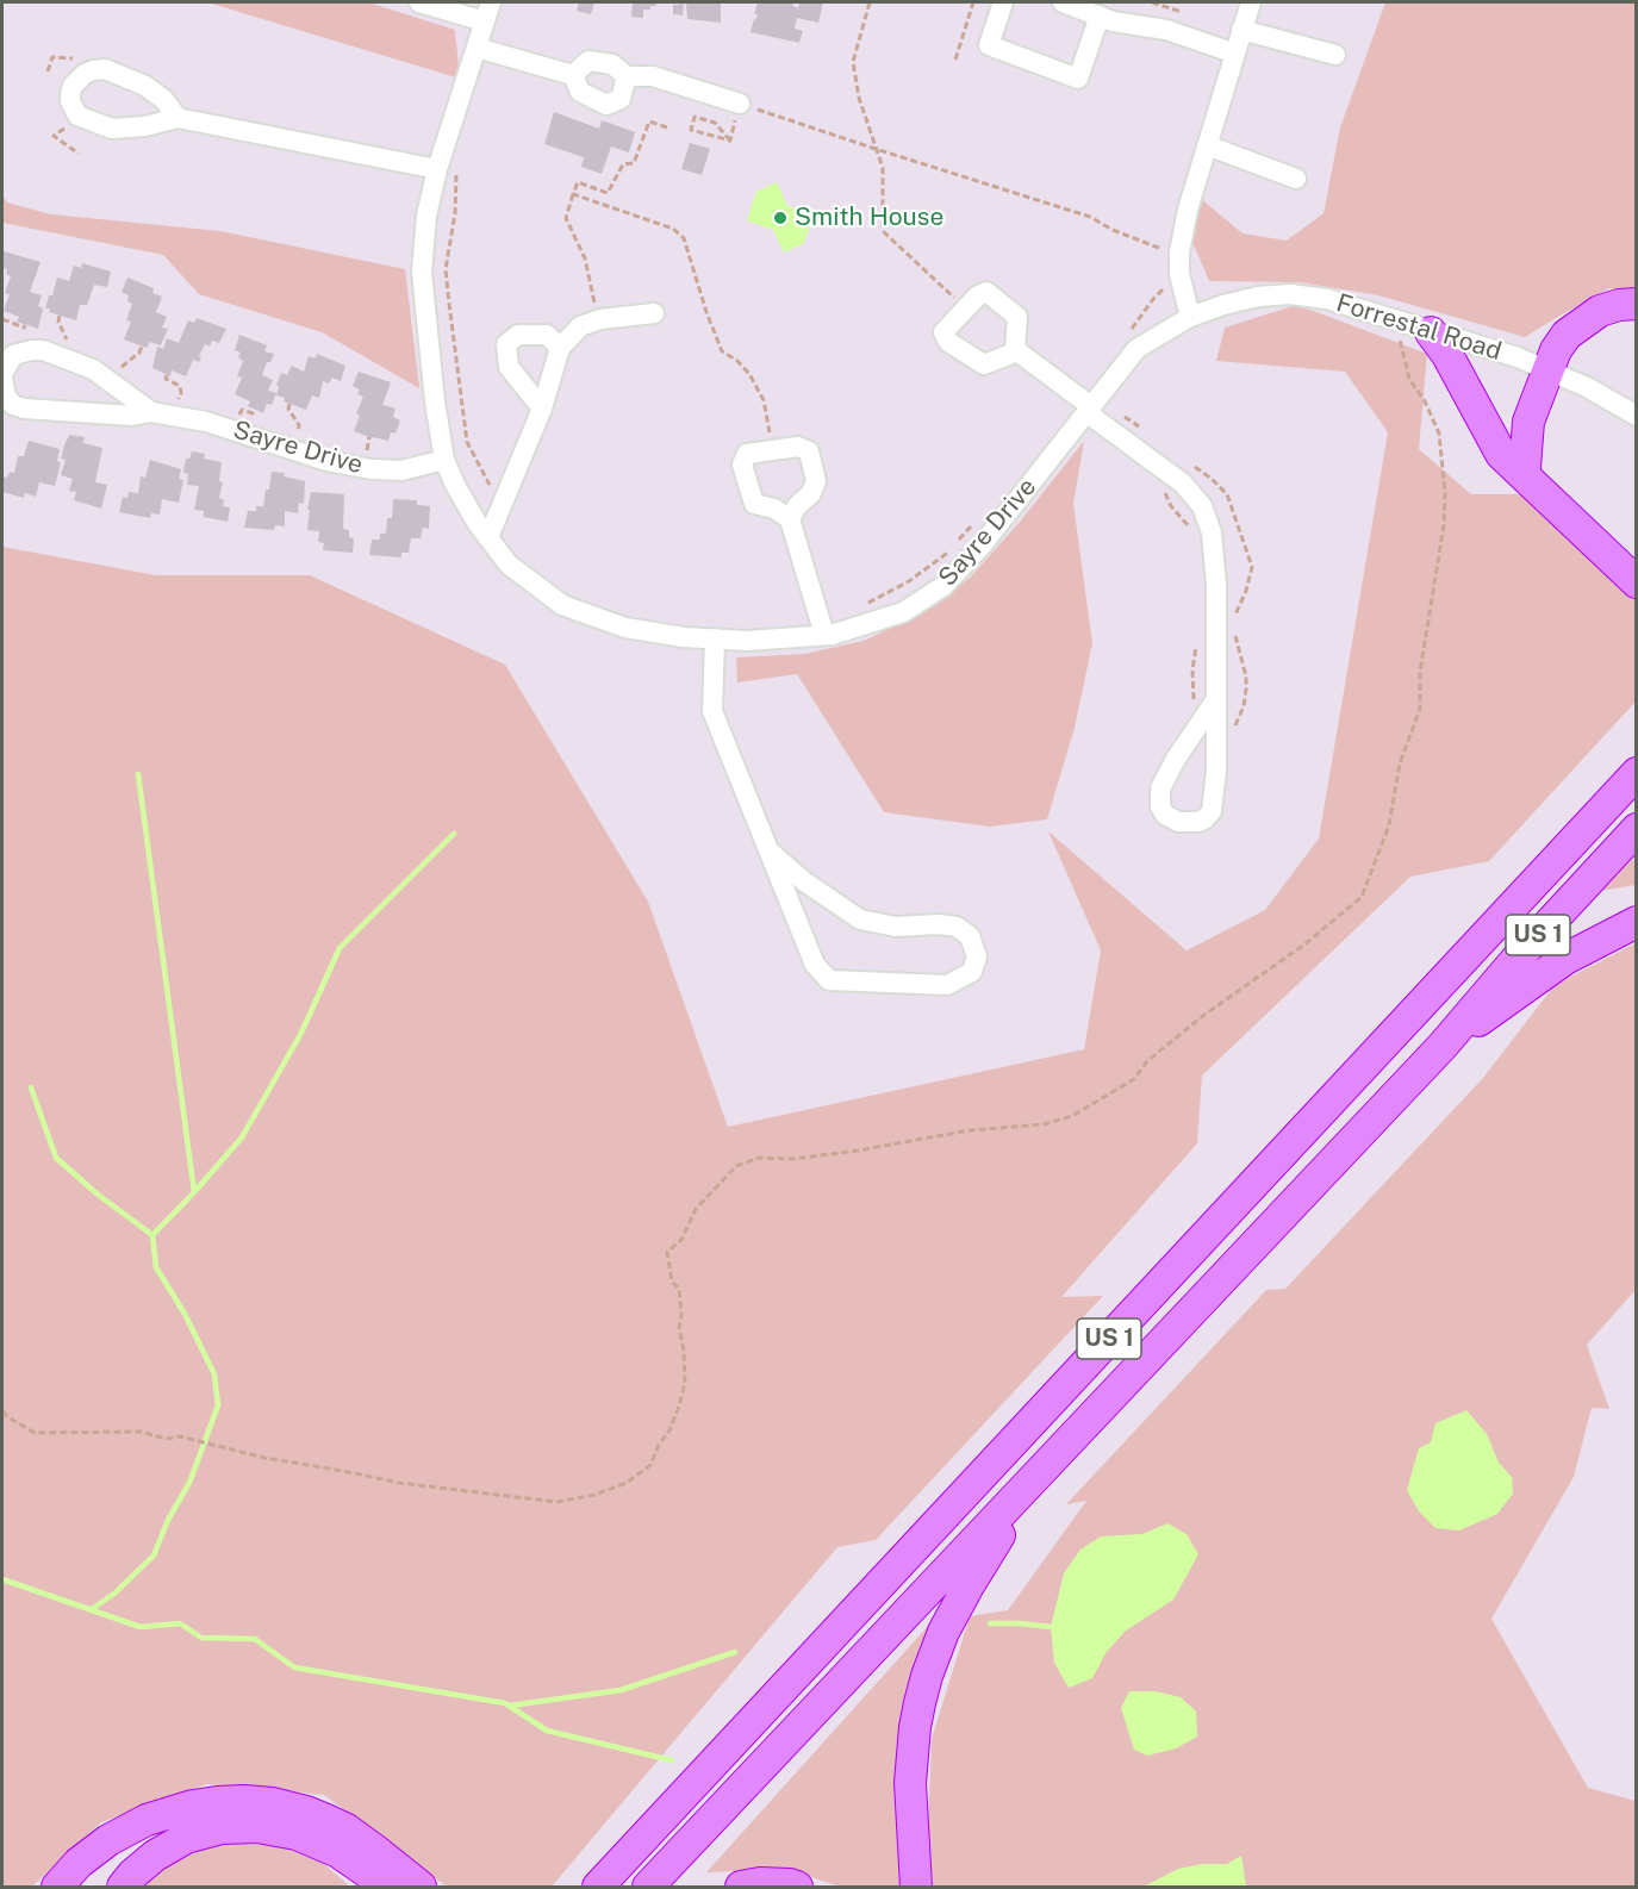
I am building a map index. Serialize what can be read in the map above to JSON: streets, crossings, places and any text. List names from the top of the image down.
{
  "streets": {
    "highway": ["US 1"],
    "street": ["Forrestal Road", "Sayre Drive"]
  },
  "crossings": [
    ["Forrestal Road", "Sayre Drive"]
  ],
  "places": ["Smith House"]
}
